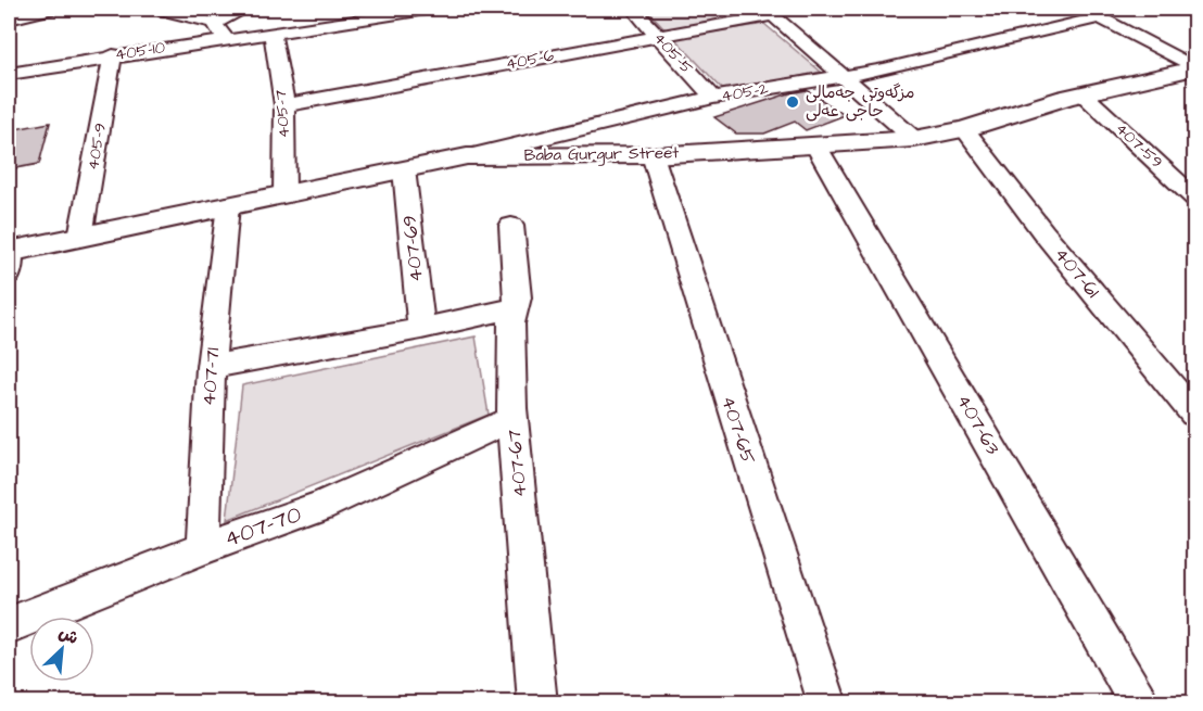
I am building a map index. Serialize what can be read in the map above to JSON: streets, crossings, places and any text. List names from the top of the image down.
{
  "streets": {
    "street": [
      "405-10",
      "405-5",
      "405-6",
      "405-2",
      "405-7",
      "407-59",
      "405-9",
      "Baba Gurgur Street",
      "407-69",
      "407-61",
      "407-71",
      "407-63",
      "407-65",
      "407-67",
      "407-70"
    ]
  },
  "crossings": [
    ["405-10", "405-7"],
    ["405-10", "405-9"],
    ["405-5", "405-6"],
    ["405-5", "405-2"],
    ["405-6", "405-7"],
    ["405-2", "Baba Gurgur Street"],
    ["405-7", "Baba Gurgur Street"],
    ["407-59", "Baba Gurgur Street"],
    ["405-9", "Baba Gurgur Street"],
    ["Baba Gurgur Street", "407-69"],
    ["Baba Gurgur Street", "407-61"],
    ["Baba Gurgur Street", "407-71"],
    ["Baba Gurgur Street", "407-63"],
    ["Baba Gurgur Street", "407-65"],
    ["407-71", "407-70"],
    ["407-67", "407-70"]
  ],
  "places": ["مزگەوتی جەمالی حاجی عەلی"],
  "north": "top right"
}
